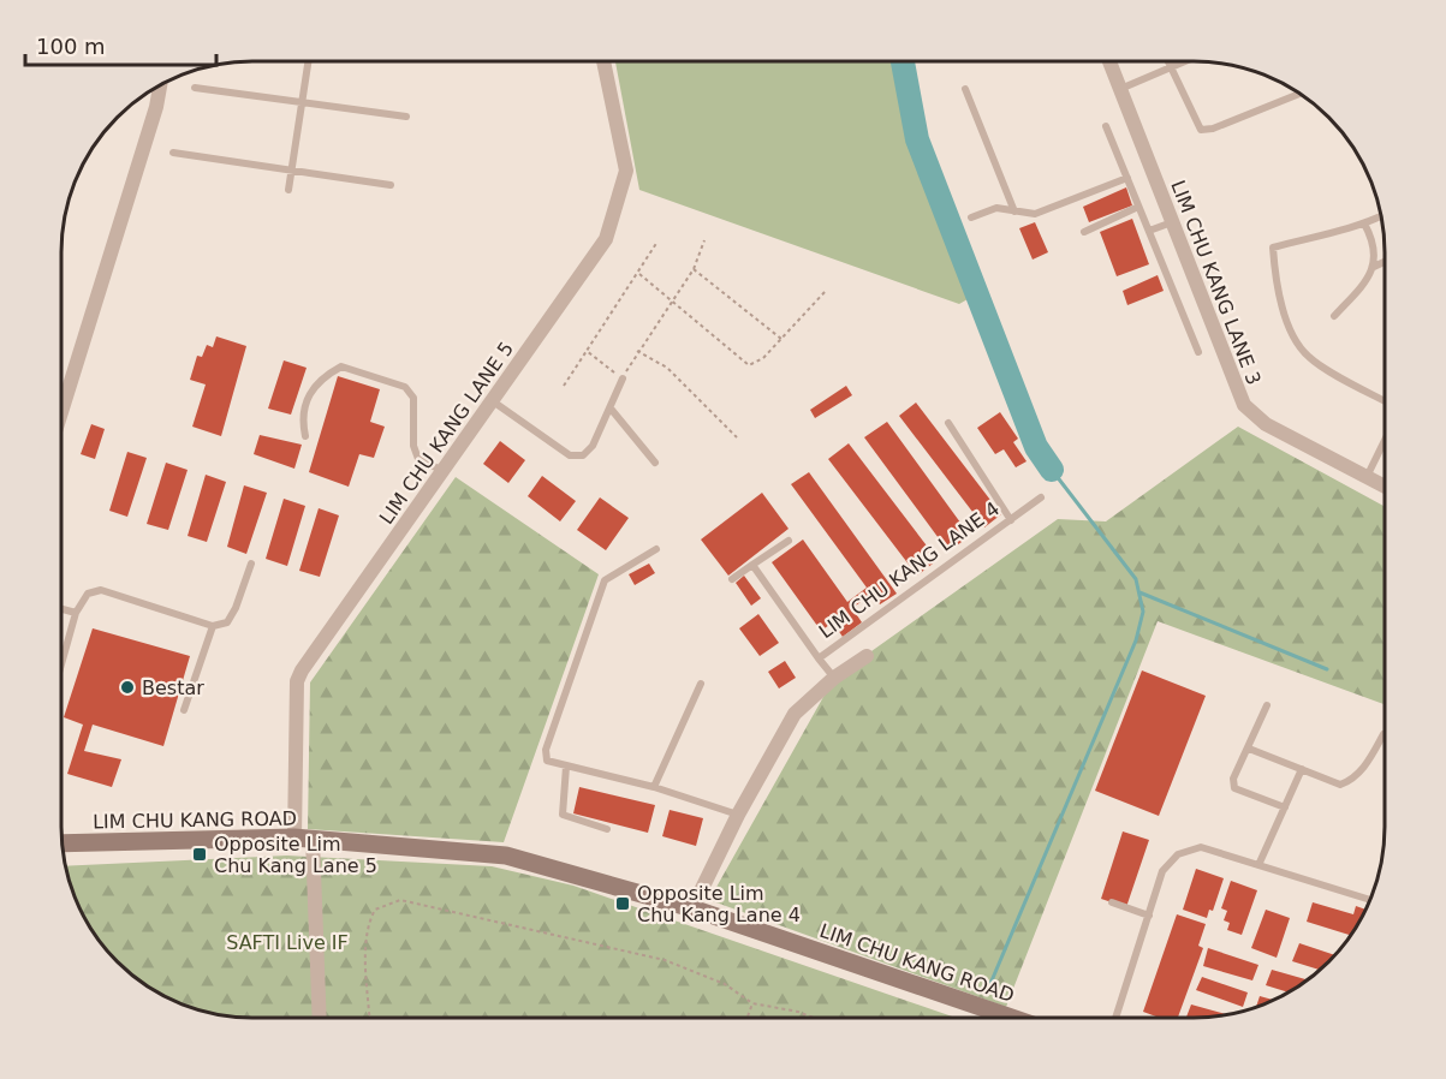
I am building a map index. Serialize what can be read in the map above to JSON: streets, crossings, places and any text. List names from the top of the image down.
{
  "streets": {
    "main road": ["LIM CHU KANG ROAD"],
    "street": ["LIM CHU KANG LANE 3", "LIM CHU KANG LANE 5"],
    "lane": ["LIM CHU KANG LANE 4"]
  },
  "crossings": [
    ["LIM CHU KANG LANE 5", "LIM CHU KANG ROAD"]
  ],
  "parks": ["SAFTI Live IF"],
  "places": {
    "other": ["Bestar"],
    "transit": ["Opposite Lim Chu Kang Lane 5", "Opposite Lim Chu Kang Lane 4"]
  },
  "scale_bar": "100 m"
}
